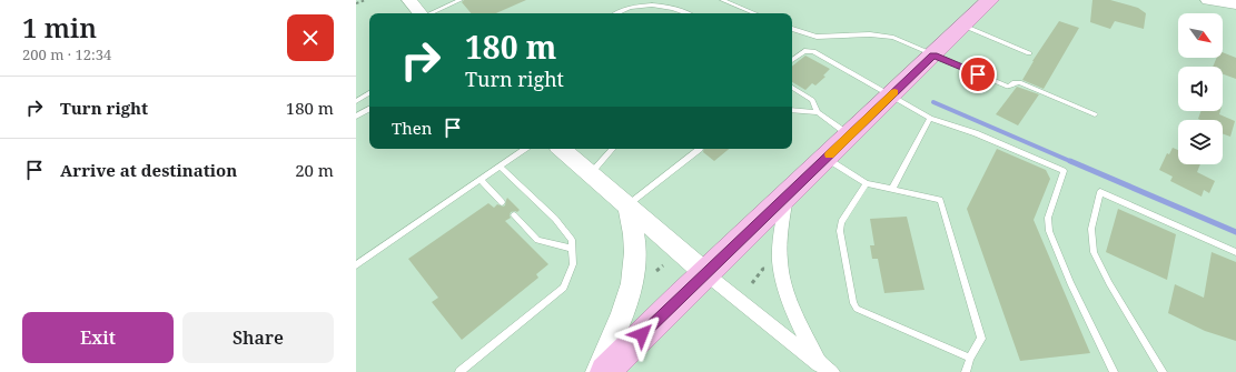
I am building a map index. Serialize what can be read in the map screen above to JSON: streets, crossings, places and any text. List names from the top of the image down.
{
  "north": "bottom right",
  "page": {
    "heading": ["1 min", "200 m · 12:34"],
    "turn": ["180 m", "Turn right"],
    "list": [
      {
        "name": "Turn right",
        "value": "180 m"
      },
      {
        "name": "Arrive at destination",
        "value": "20 m"
      }
    ],
    "then": "Then",
    "buttons": ["Exit", "Share"]
  }
}
